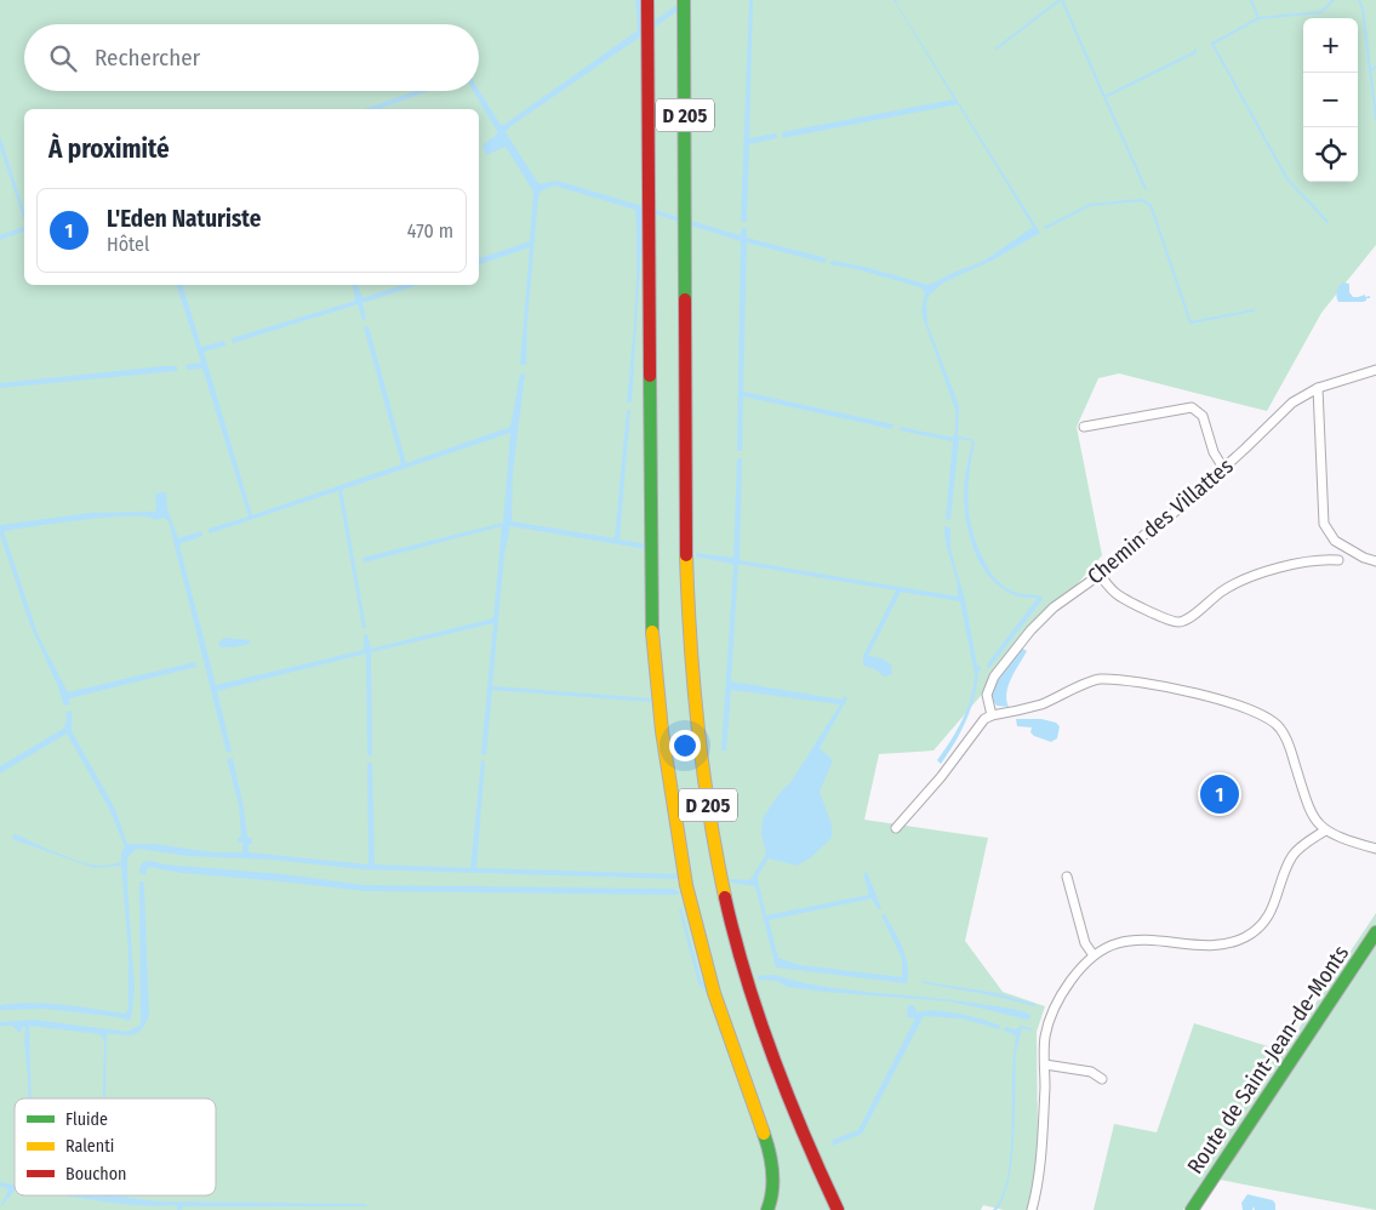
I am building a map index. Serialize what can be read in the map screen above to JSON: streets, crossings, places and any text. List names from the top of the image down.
{
  "streets": {
    "main road": ["D 205", "Route de Saint-Jean-de-Monts"],
    "street": ["Chemin des Villattes"]
  },
  "legend": ["Fluide", "Ralenti", "Bouchon"],
  "page": {
    "map_buttons": ["+", "−"],
    "search": "Rechercher",
    "heading": "À proximité",
    "list": [
      {
        "mark": "1",
        "name": "L'Eden Naturiste",
        "note": "Hôtel",
        "value": "470 m"
      }
    ],
    "pins": "1"
  }
}
